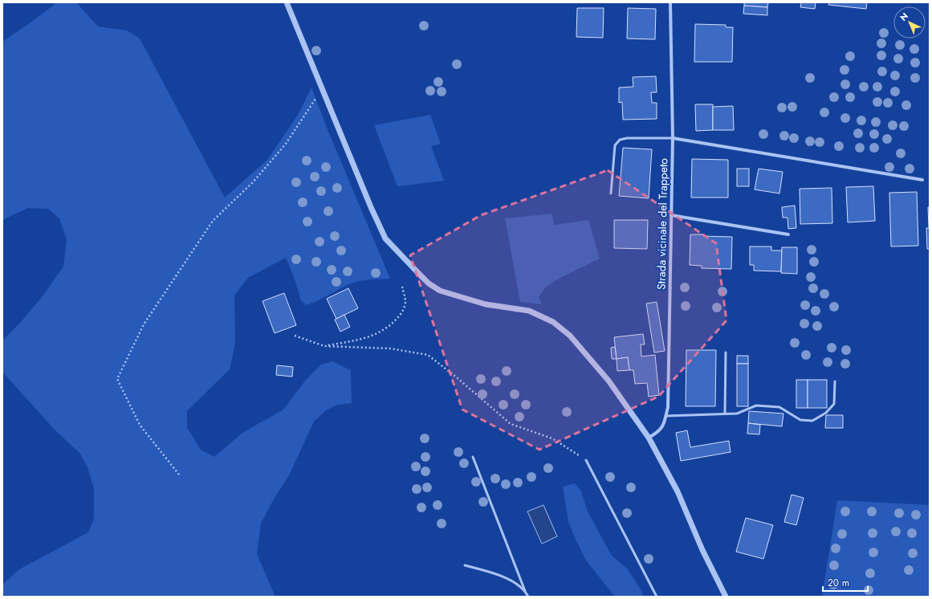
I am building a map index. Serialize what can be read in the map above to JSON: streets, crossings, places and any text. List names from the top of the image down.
{
  "streets": {
    "street": ["Strada vicinale del Trappeto"]
  },
  "scale_bar": "20 m",
  "north": "top left"
}
